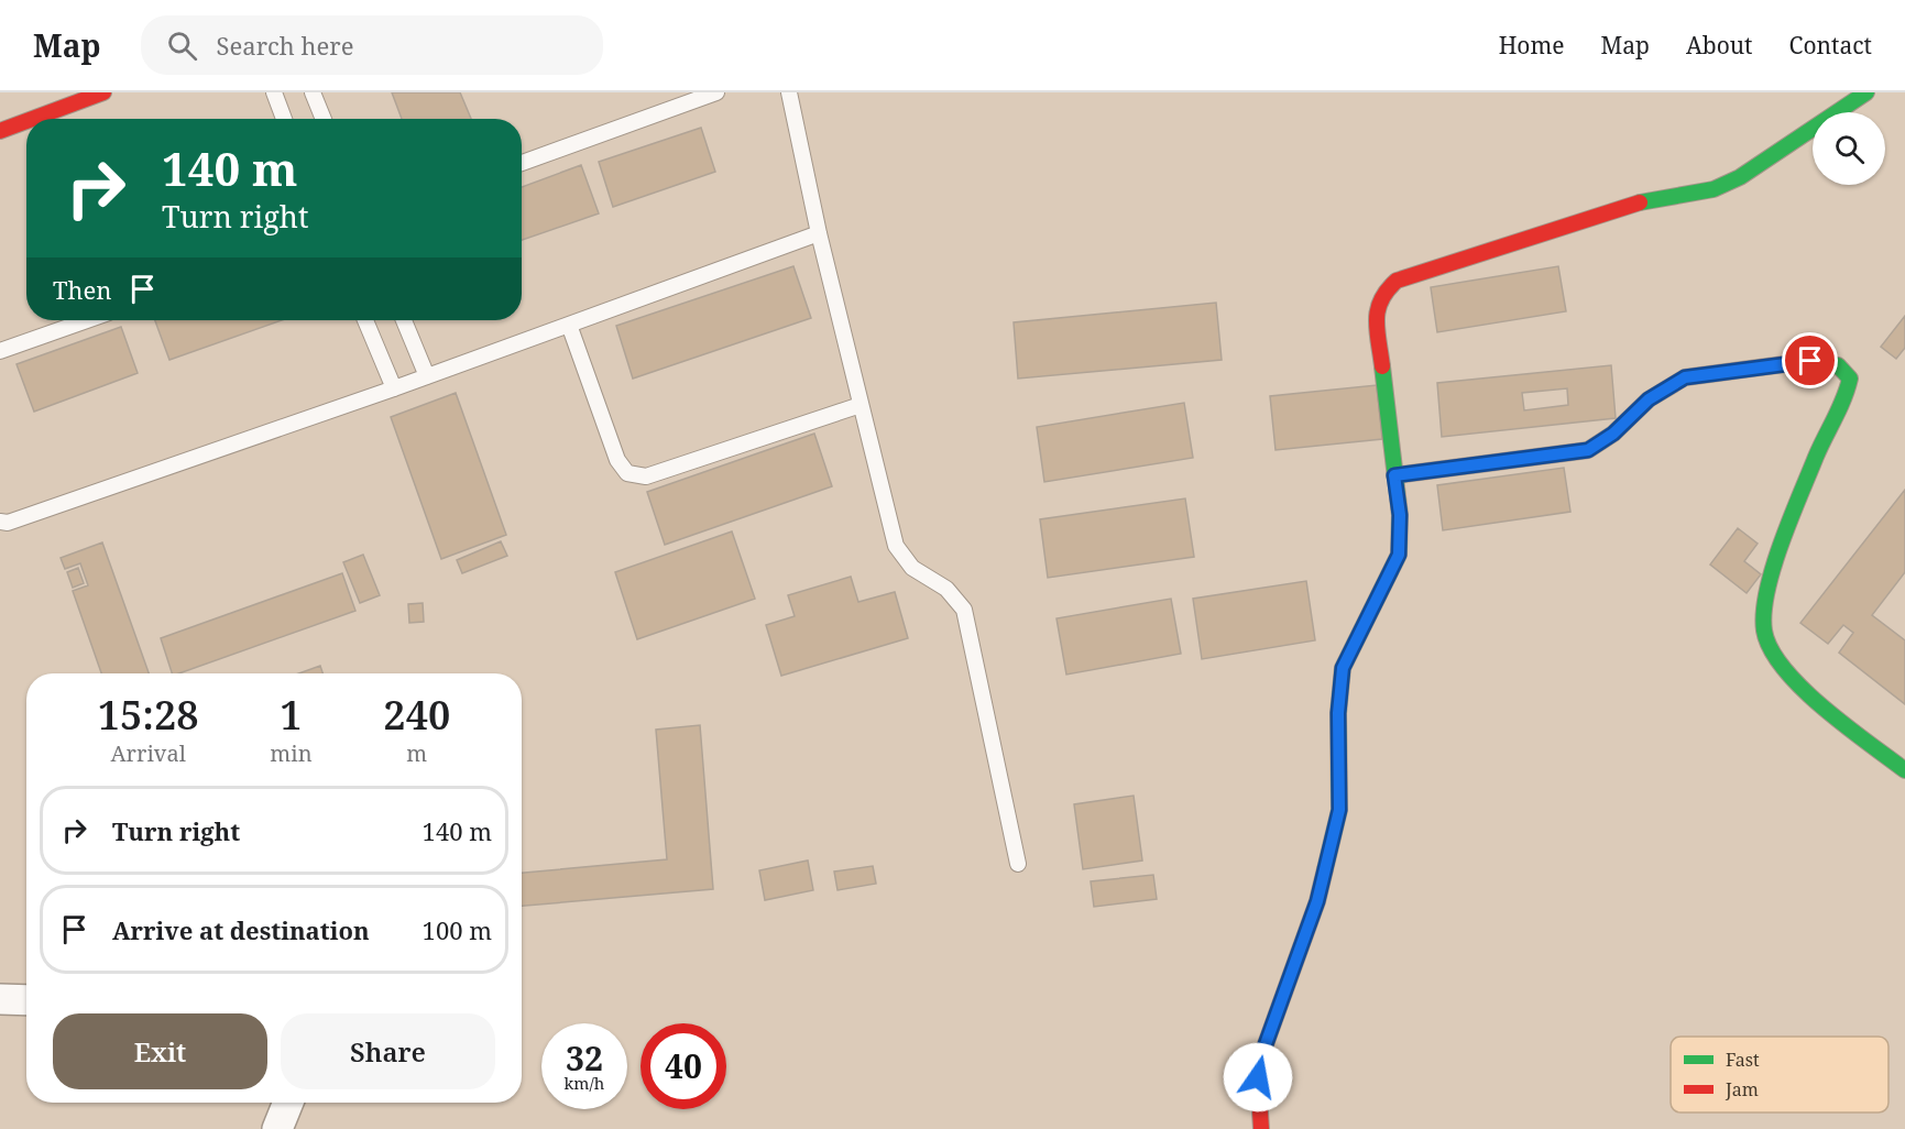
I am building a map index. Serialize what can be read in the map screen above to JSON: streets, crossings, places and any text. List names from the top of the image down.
{
  "legend": ["Fast", "Jam"],
  "page": {
    "header": "Map",
    "search": "Search here",
    "nav": [
      "Home",
      "Map",
      "About",
      "Contact"
    ],
    "turn": ["140 m", "Turn right"],
    "then": "Then",
    "eta": [
      "15:28",
      "Arrival",
      "1",
      "min",
      "240",
      "m"
    ],
    "list": [
      {
        "name": "Turn right",
        "value": "140 m"
      },
      {
        "name": "Arrive at destination",
        "value": "100 m"
      }
    ],
    "buttons": ["Exit", "Share"],
    "speed": "32 km/h",
    "limit": "40"
  }
}
